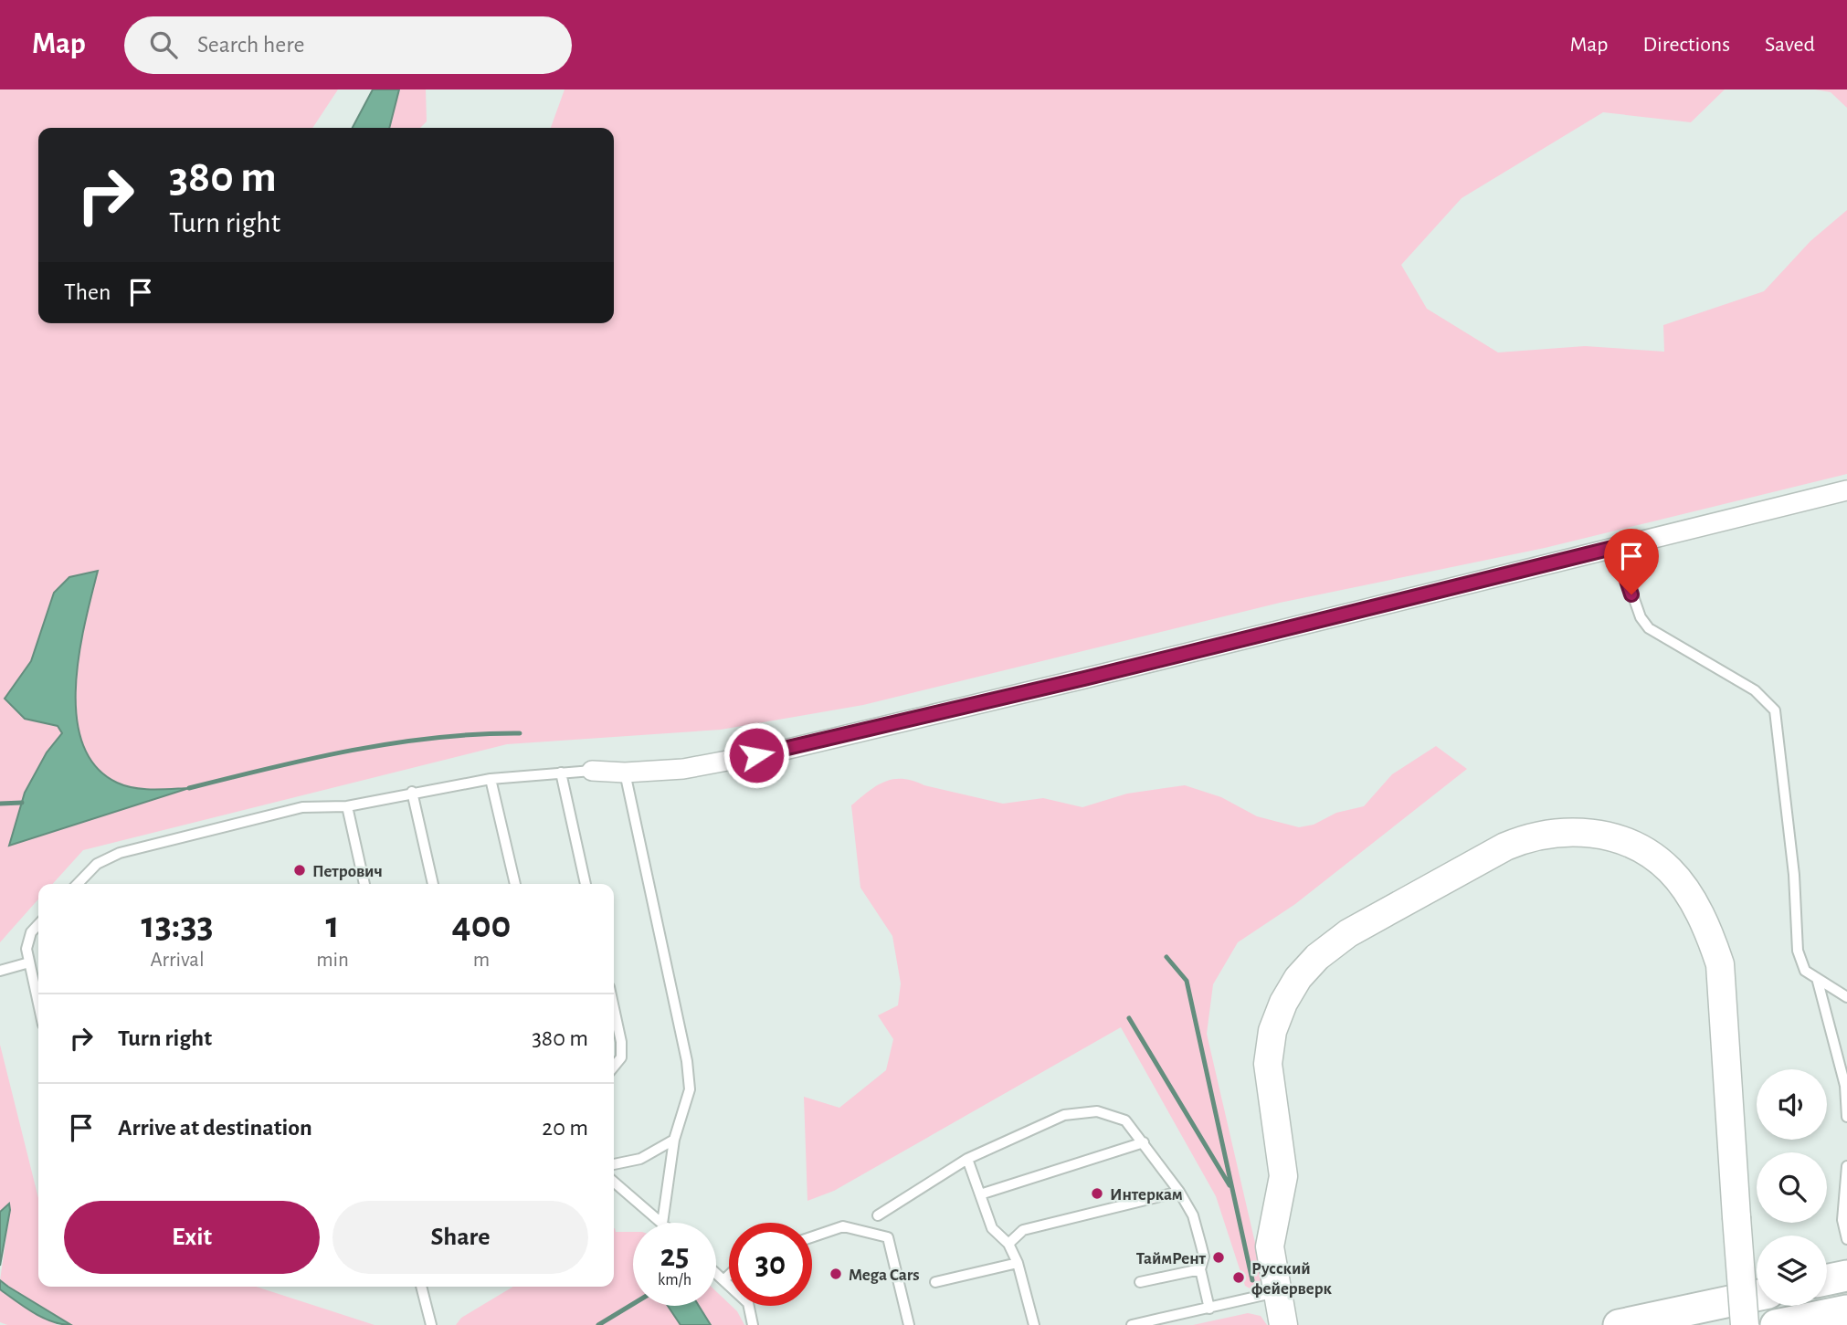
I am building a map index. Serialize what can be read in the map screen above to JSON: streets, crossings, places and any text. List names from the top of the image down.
{
  "places": [
    "Петрович",
    "Интеркам",
    "ТаймРент",
    "Mega Cars",
    "Русский фейерверк"
  ],
  "page": {
    "header": "Map",
    "search": "Search here",
    "nav": ["Map", "Directions", "Saved"],
    "turn": ["380 m", "Turn right"],
    "then": "Then",
    "eta": [
      "13:33",
      "Arrival",
      "1",
      "min",
      "400",
      "m"
    ],
    "list": [
      {
        "name": "Turn right",
        "value": "380 m"
      },
      {
        "name": "Arrive at destination",
        "value": "20 m"
      }
    ],
    "buttons": ["Exit", "Share"],
    "speed": "25 km/h",
    "limit": "30"
  }
}
